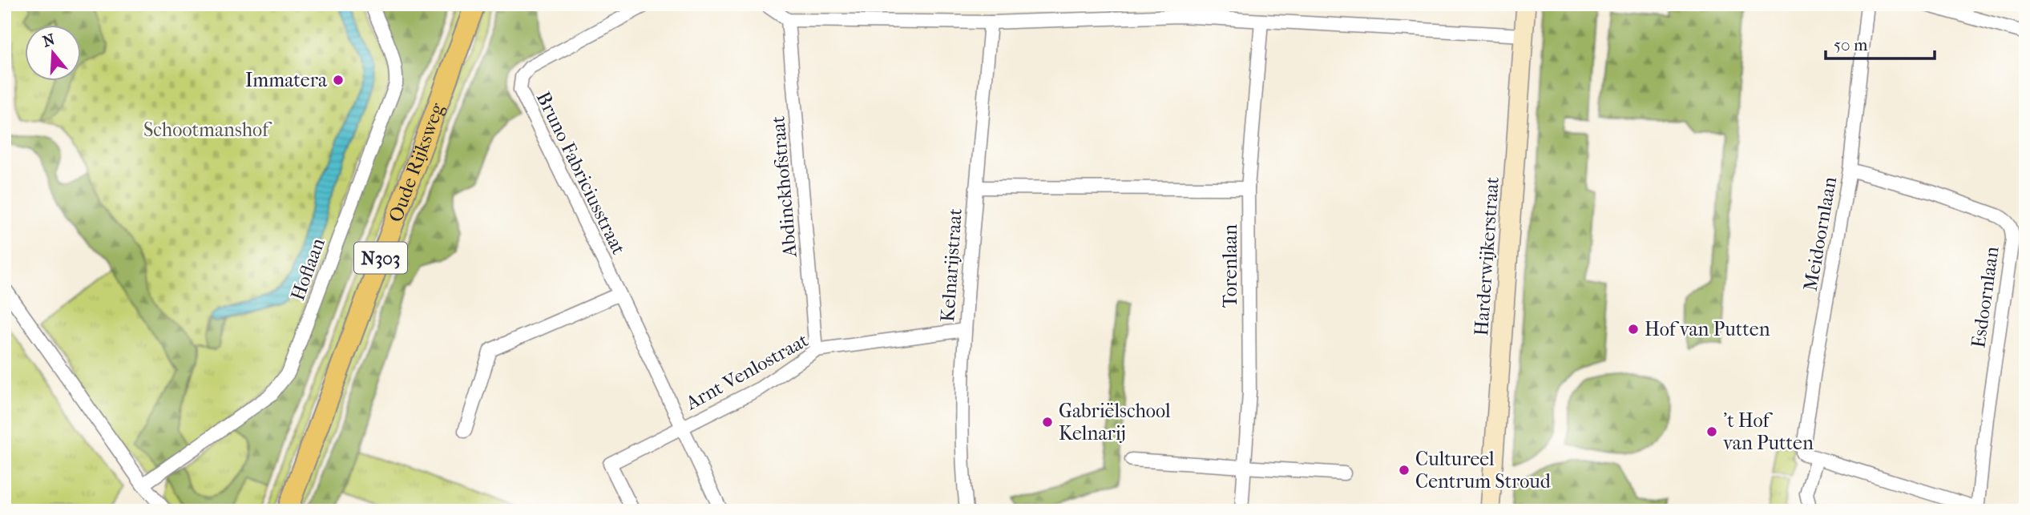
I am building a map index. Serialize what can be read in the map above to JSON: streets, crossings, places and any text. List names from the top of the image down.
{
  "streets": {
    "main road": ["Oude Rijksweg", "Harderwijkerstraat", "N303"],
    "street": [
      "Bruno Fabriciusstraat",
      "Abdinckhofstraat",
      "Meidoornlaan",
      "Kelnarijstraat",
      "Torenlaan",
      "Hoflaan",
      "Esdoornlaan",
      "Arnt Venlostraat"
    ]
  },
  "crossings": [
    ["Bruno Fabriciusstraat", "Arnt Venlostraat"],
    ["Abdinckhofstraat", "Arnt Venlostraat"],
    ["Meidoornlaan", "Esdoornlaan"],
    ["Kelnarijstraat", "Arnt Venlostraat"]
  ],
  "parks": ["Schootmanshof"],
  "places": [
    "Immatera",
    "Hof van Putten",
    "Gabriëlschool Kelnarij",
    "'t Hof van Putten",
    "Cultureel Centrum Stroud"
  ],
  "scale_bar": "50 m",
  "north": "top"
}
